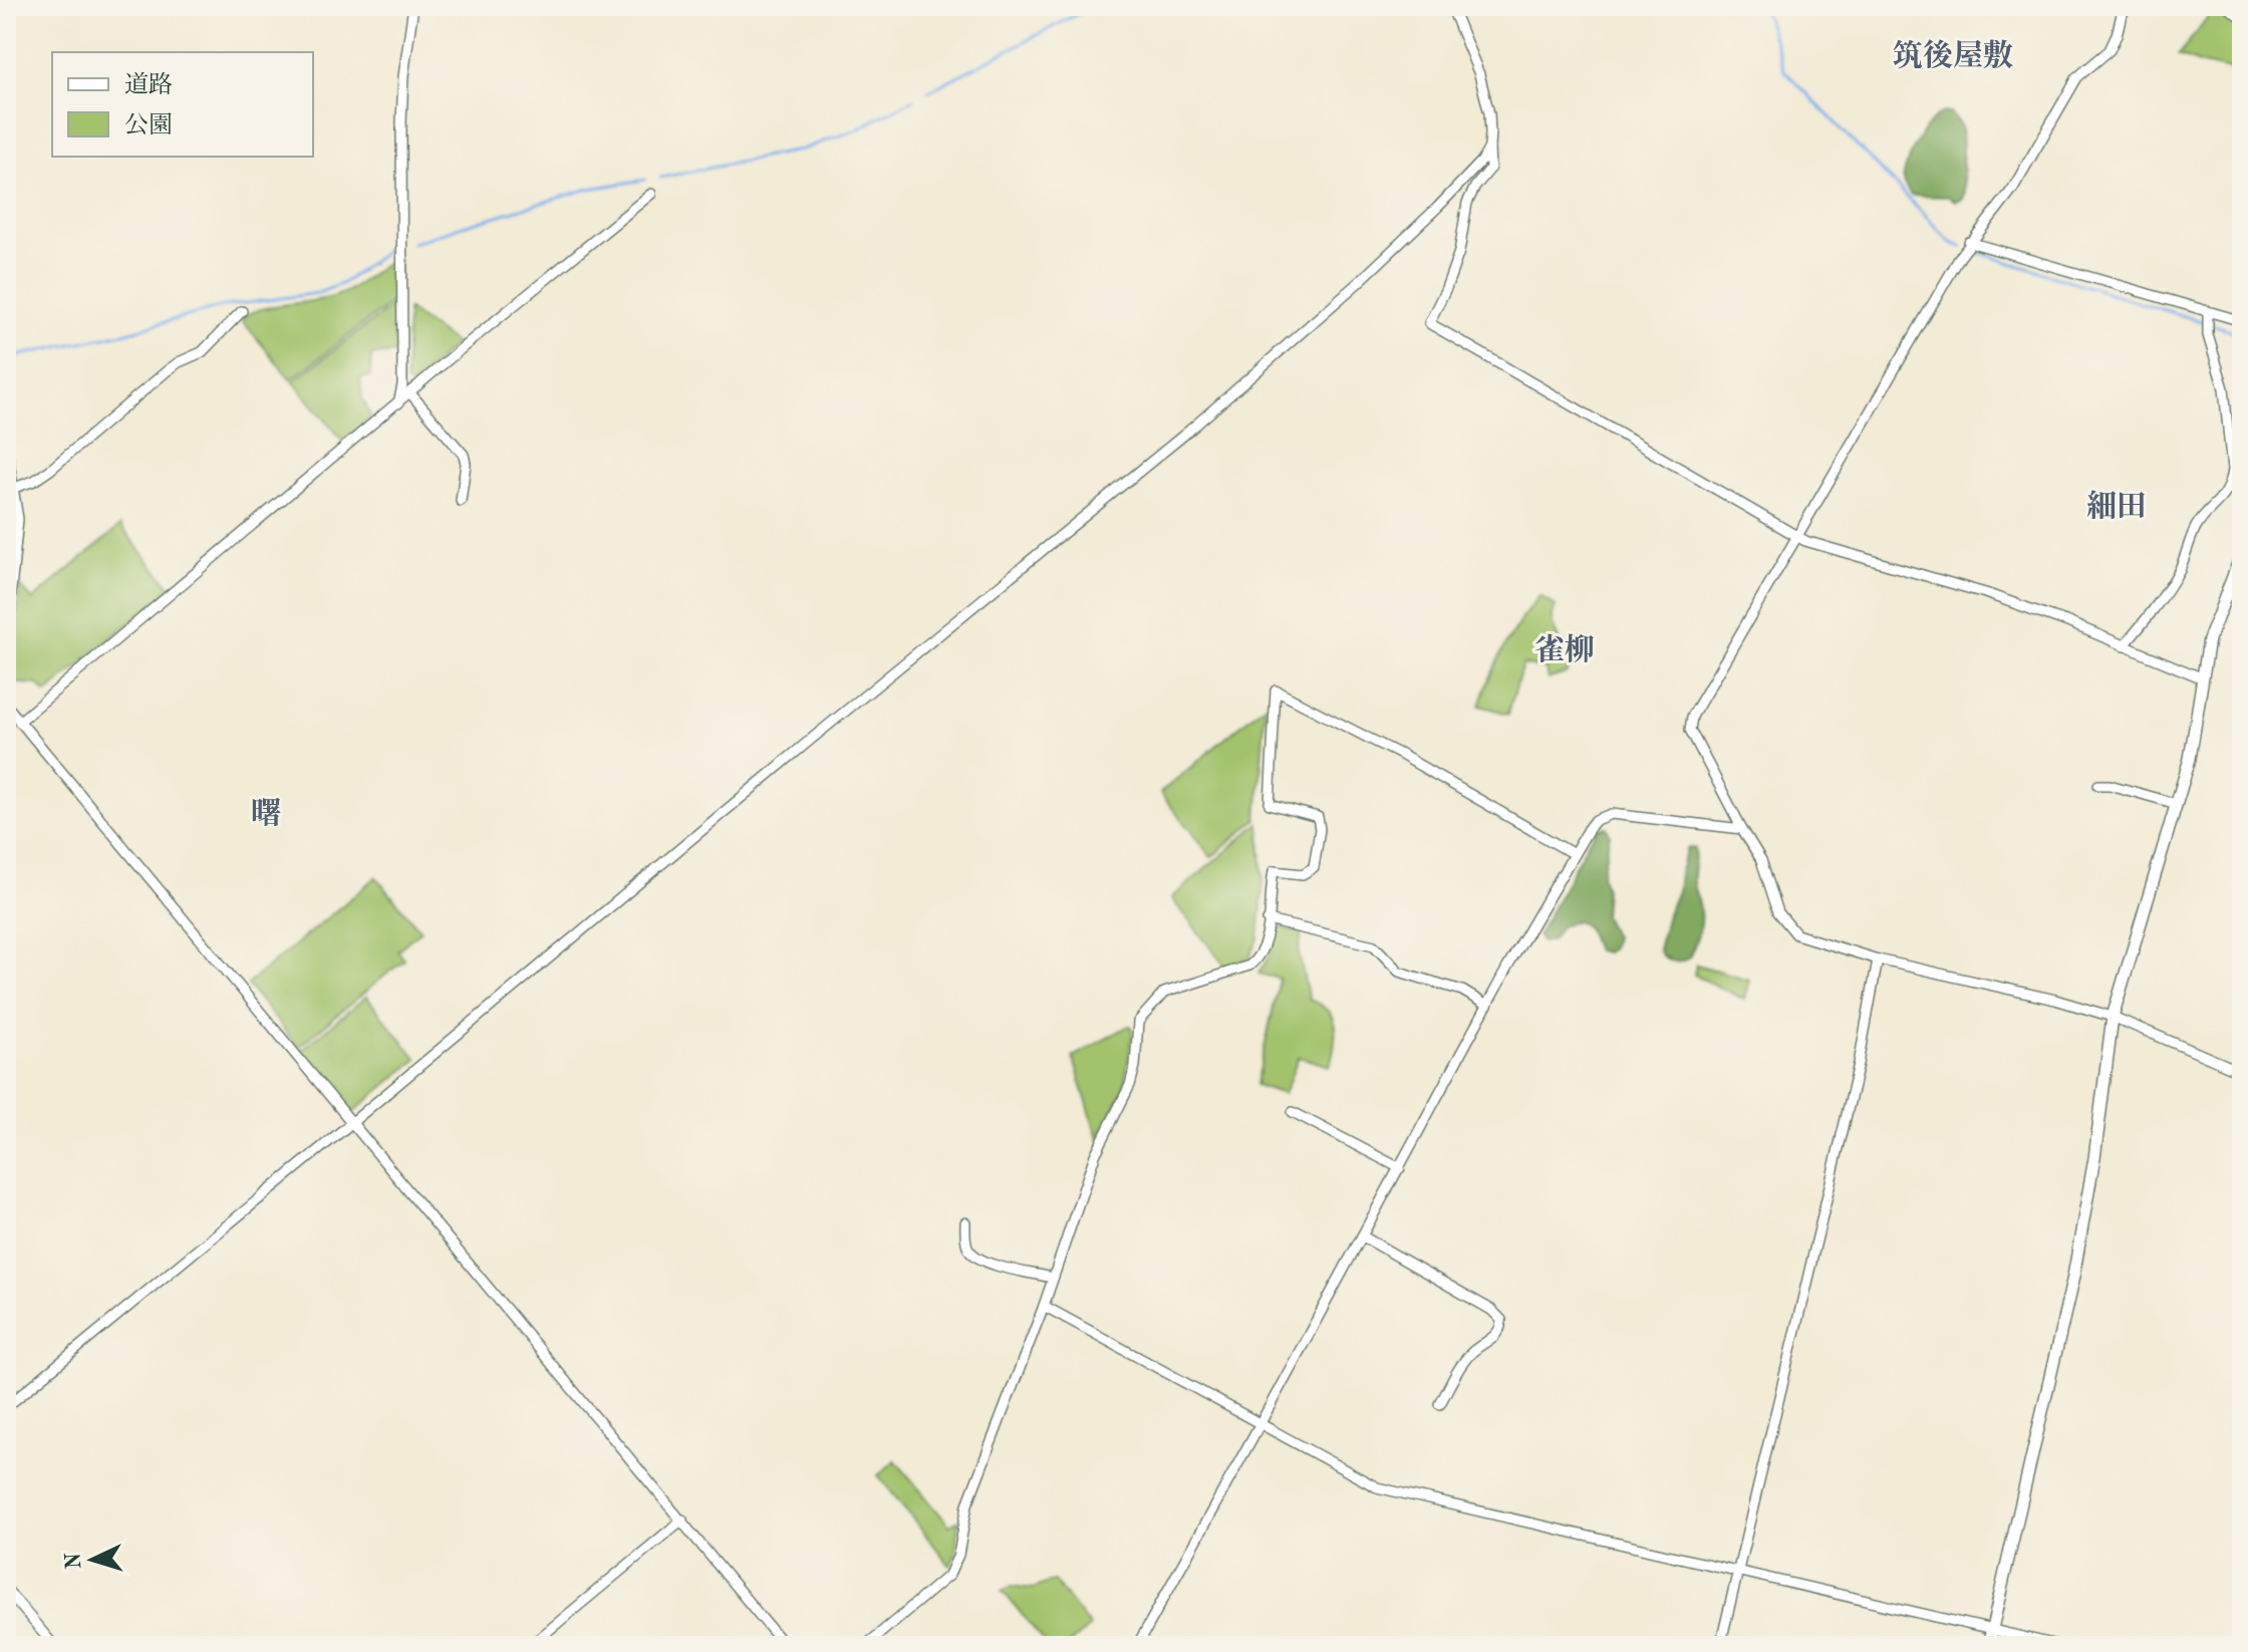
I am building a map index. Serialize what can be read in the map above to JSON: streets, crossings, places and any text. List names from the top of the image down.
{
  "districts": [
    "筑後屋敷",
    "細田",
    "雀柳",
    "曙"
  ],
  "legend": ["道路", "公園"],
  "north": "left"
}
